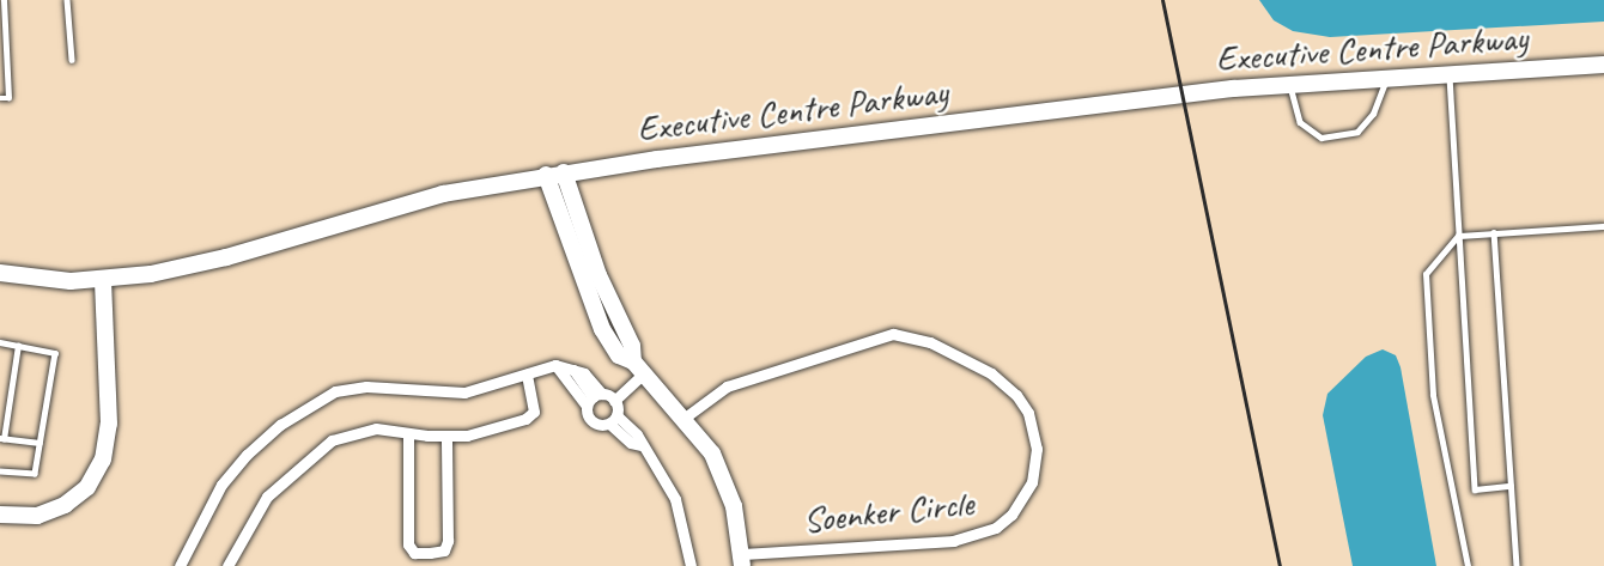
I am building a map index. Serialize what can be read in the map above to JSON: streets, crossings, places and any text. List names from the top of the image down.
{
  "streets": {
    "street": ["Executive Centre Parkway", "Soenker Circle"]
  }
}
